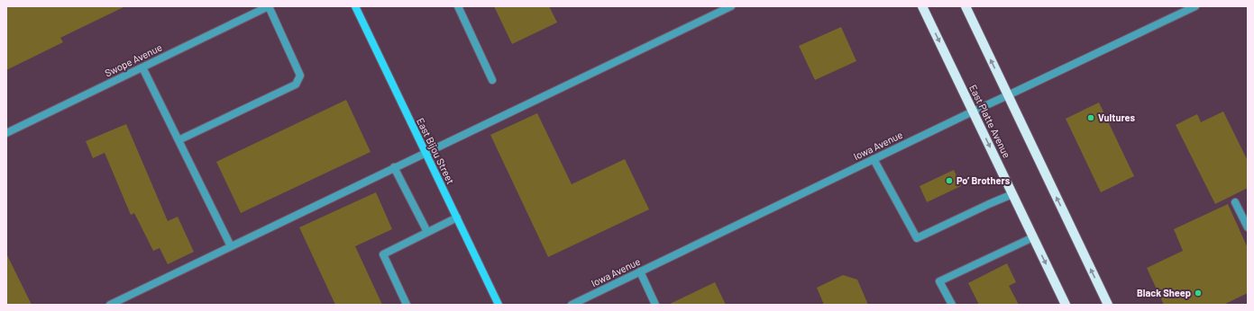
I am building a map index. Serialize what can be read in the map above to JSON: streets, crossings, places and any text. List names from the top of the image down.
{
  "streets": {
    "main road": ["East Platte Avenue"],
    "street": ["Swope Avenue", "Iowa Avenue", "East Bijou Street"]
  },
  "crossings": [
    ["East Platte Avenue", "Iowa Avenue"]
  ],
  "places": ["Vultures", "Po’ Brothers", "Black Sheep"]
}
